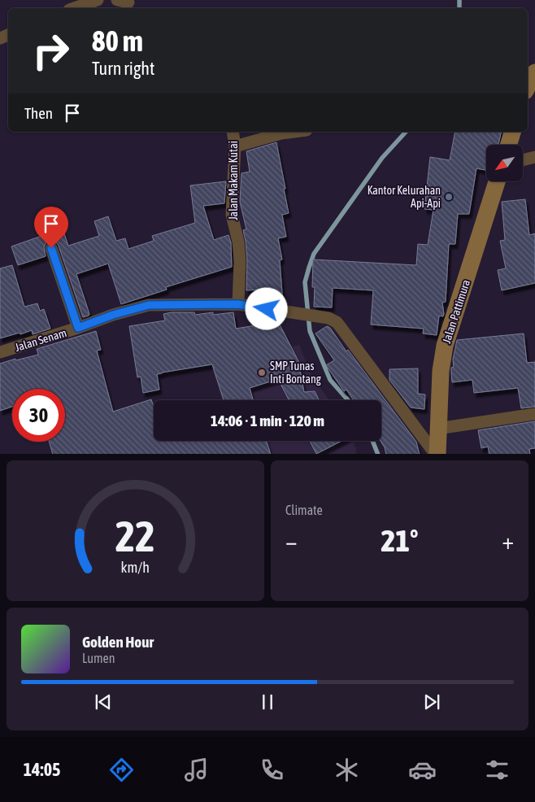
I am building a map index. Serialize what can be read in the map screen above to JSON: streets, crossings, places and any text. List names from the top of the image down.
{
  "streets": {
    "street": ["Jalan Makam Kutai", "Jalan Pattimura", "Jalan Senam"]
  },
  "crossings": [
    ["Jalan Makam Kutai", "Jalan Senam"],
    ["Jalan Pattimura", "Jalan Senam"]
  ],
  "places": ["Kantor Kelurahan Api-Api", "SMP Tunas Inti Bontang"],
  "north": "bottom left",
  "page": {
    "turn": ["80 m", "Turn right"],
    "then": "Then",
    "limit": "30",
    "trip": "14:06 · 1 min · 120 m",
    "tile": "Climate",
    "heat": ["−", "21°", "+"],
    "song": ["Golden Hour", "Lumen"],
    "tabs": "14:05",
    "gauge": ["22", "km/h"]
  }
}
